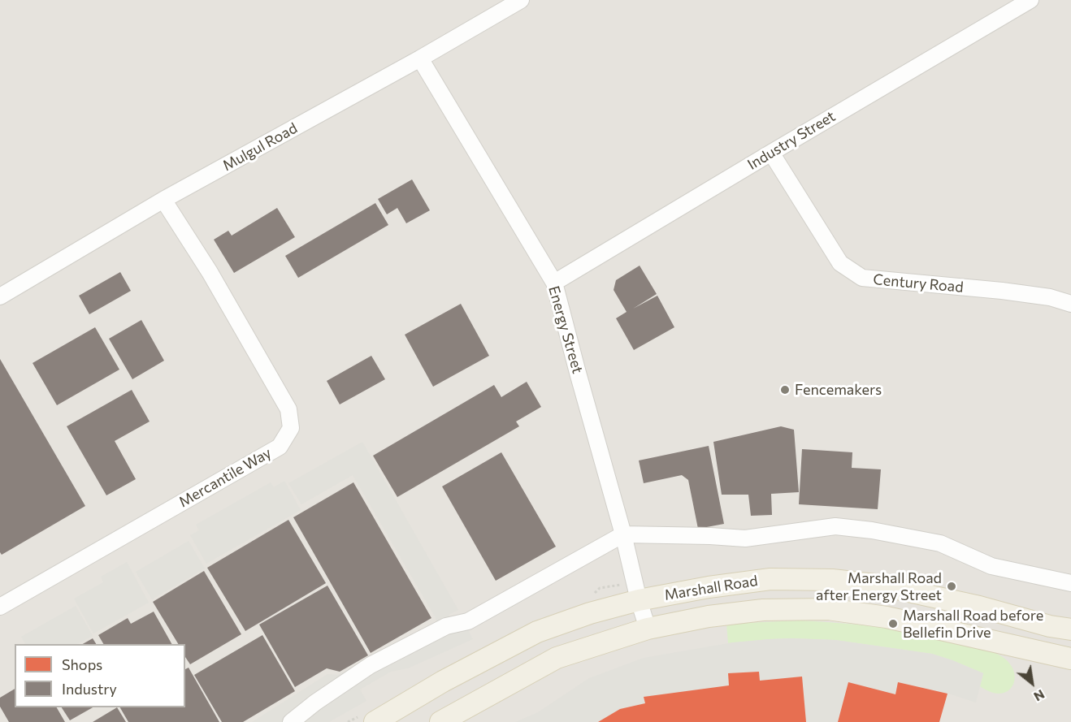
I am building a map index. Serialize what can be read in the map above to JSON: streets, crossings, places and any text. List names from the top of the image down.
{
  "streets": {
    "main road": ["Marshall Road"],
    "street": [
      "Industry Street",
      "Mulgul Road",
      "Century Road",
      "Energy Street",
      "Mercantile Way"
    ]
  },
  "crossings": [
    ["Industry Street", "Century Road"],
    ["Industry Street", "Energy Street"],
    ["Mulgul Road", "Energy Street"],
    ["Mulgul Road", "Mercantile Way"],
    ["Energy Street", "Marshall Road"]
  ],
  "places": ["Fencemakers", "Marshall Road after Energy Street", "Marshall Road before Bellefin Drive"],
  "legend": ["Shops", "Industry"],
  "north": "bottom right"
}
